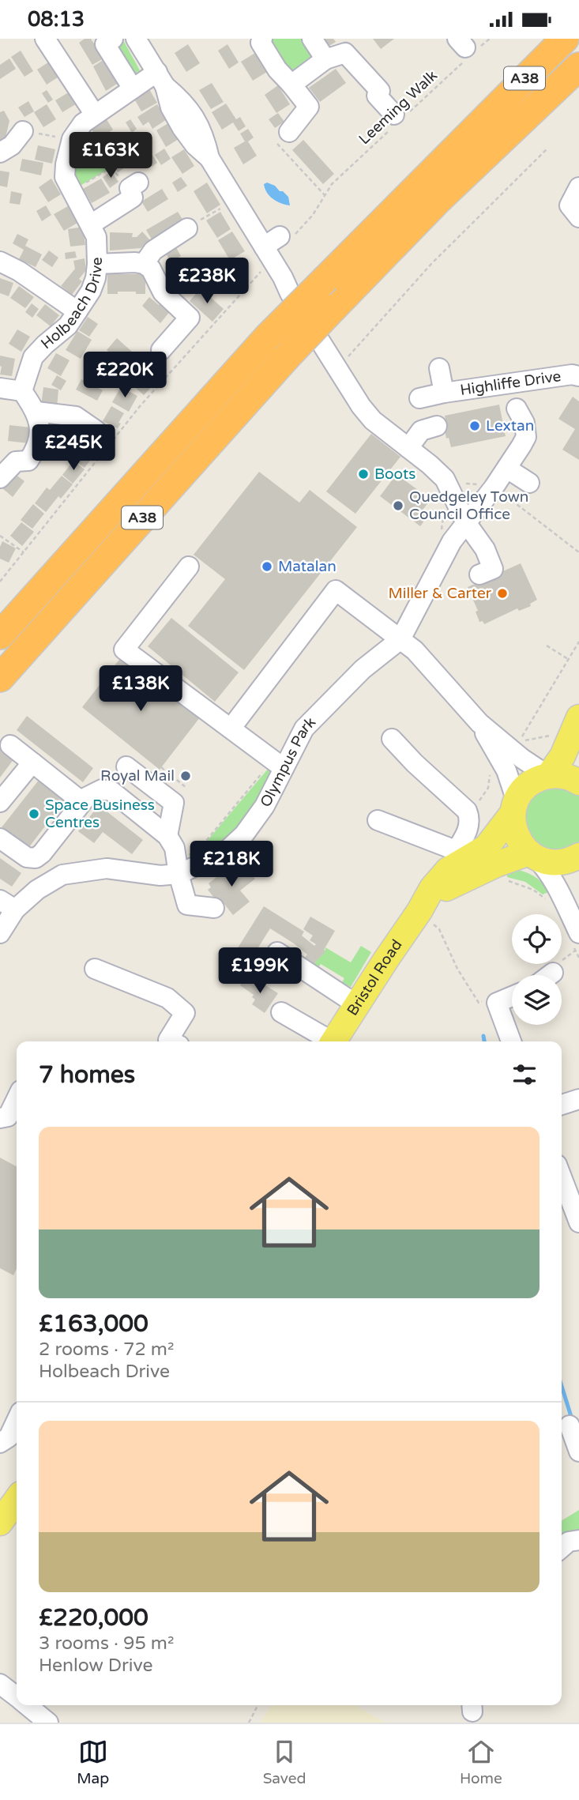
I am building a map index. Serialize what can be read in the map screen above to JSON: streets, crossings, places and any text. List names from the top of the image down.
{
  "streets": {
    "highway": ["A38"],
    "main road": ["Bristol Road"],
    "street": ["Holbeach Drive", "Highliffe Drive", "Olympus Park"],
    "path": ["Leeming Walk"]
  },
  "places": [
    "Lextan",
    "Boots",
    "Quedgeley Town Council Office",
    "Matalan",
    "Miller & Carter",
    "Royal Mail",
    "Space Business Centres"
  ],
  "page": {
    "status": "08:13",
    "price": [
      "£163K",
      "£238K",
      "£220K",
      "£245K",
      "£138K",
      "£218K",
      "£199K"
    ],
    "heading": "7 homes",
    "list": [
      {
        "name": "£163,000",
        "note": "2 rooms · 72 m² · Holbeach Drive"
      },
      {
        "name": "£220,000",
        "note": "3 rooms · 95 m² · Henlow Drive"
      }
    ],
    "tabs": ["Map", "Saved", "Home"]
  }
}
